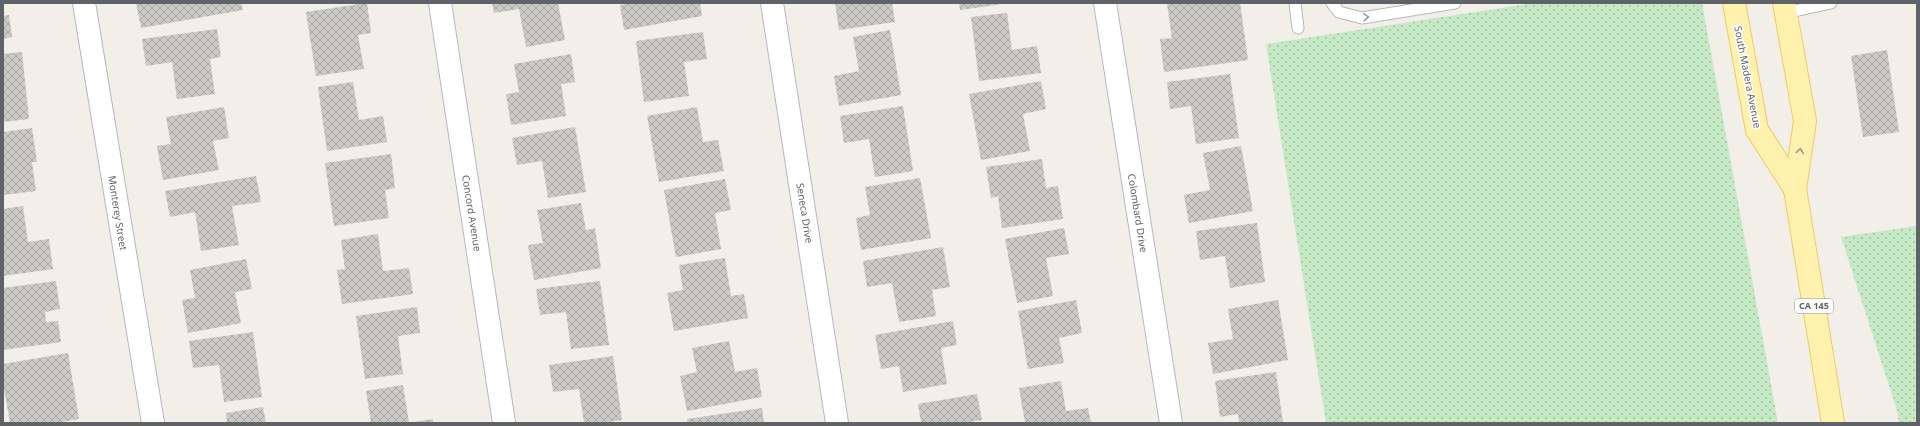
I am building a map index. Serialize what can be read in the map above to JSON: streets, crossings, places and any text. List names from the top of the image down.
{
  "streets": {
    "main road": ["South Madera Avenue", "CA 145"],
    "street": [
      "Monterey Street",
      "Concord Avenue",
      "Seneca Drive",
      "Colombard Drive"
    ]
  }
}
